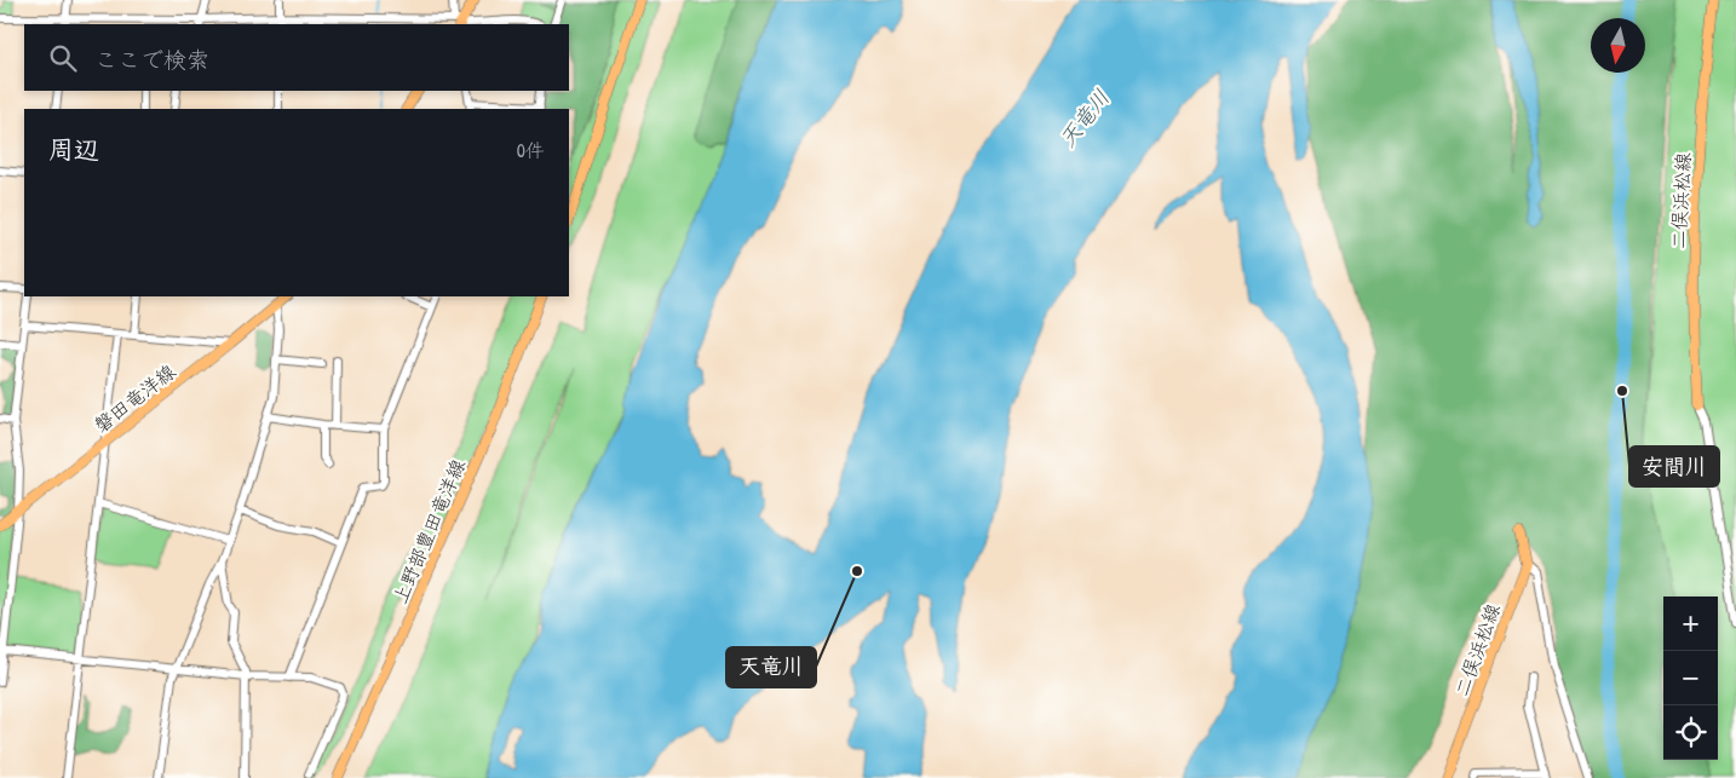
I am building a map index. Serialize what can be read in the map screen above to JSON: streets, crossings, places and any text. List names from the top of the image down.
{
  "streets": {
    "main road": ["二俣浜松線", "磐田竜洋線", "上野部豊田竜洋線"]
  },
  "water": ["天竜川"],
  "places": ["安間川", "天竜川"],
  "north": "bottom",
  "page": {
    "search": "ここで検索",
    "heading": ["周辺", "0件"],
    "map_buttons": ["+", "−"]
  }
}
